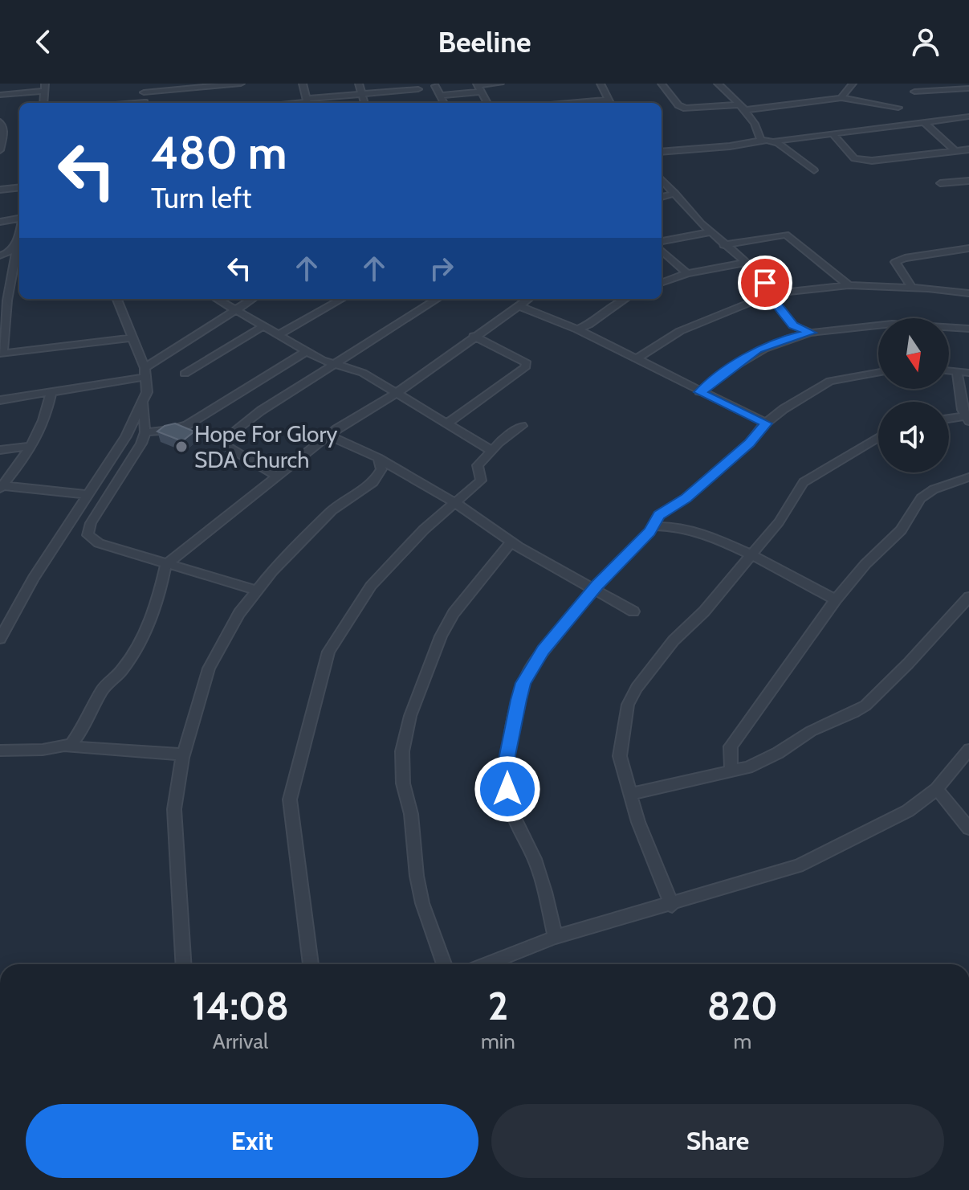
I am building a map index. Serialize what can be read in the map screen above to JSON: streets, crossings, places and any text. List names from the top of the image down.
{
  "places": ["Hope For Glory SDA Church"],
  "north": "bottom",
  "page": {
    "header": "Beeline",
    "turn": ["480 m", "Turn left"],
    "eta": [
      "14:08",
      "Arrival",
      "2",
      "min",
      "820",
      "m"
    ],
    "buttons": ["Exit", "Share"]
  }
}
